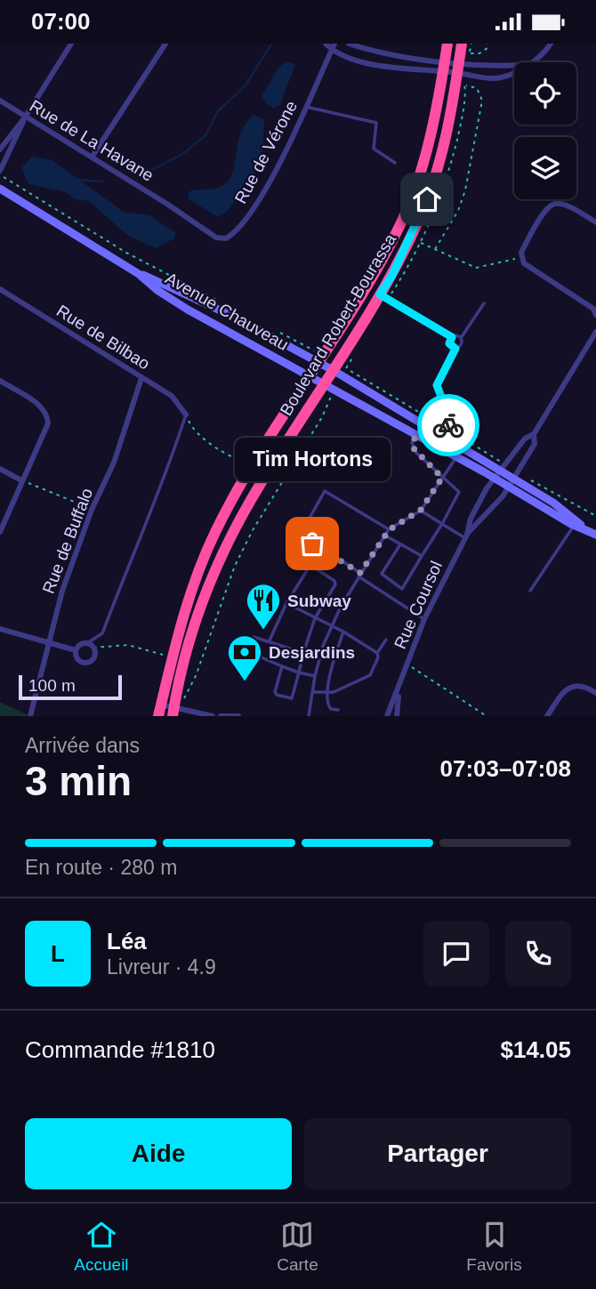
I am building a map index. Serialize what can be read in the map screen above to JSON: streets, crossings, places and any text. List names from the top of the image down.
{
  "streets": {
    "highway": ["Boulevard Robert-Bourassa"],
    "main road": ["Avenue Chauveau"],
    "street": [
      "Rue de La Havane",
      "Rue de Vérone",
      "Rue de Bilbao",
      "Rue de Buffalo",
      "Rue Coursol"
    ]
  },
  "crossings": [
    ["Rue de La Havane", "Rue de Vérone"],
    ["Avenue Chauveau", "Boulevard Robert-Bourassa"],
    ["Avenue Chauveau", "Rue Coursol"],
    ["Rue de Bilbao", "Rue de Buffalo"]
  ],
  "places": {
    "other": ["Tim Hortons"],
    "restaurant": ["Subway"],
    "bank": ["Desjardins"]
  },
  "scale_bar": "100 m",
  "page": {
    "status": "07:00",
    "bubble": "Tim Hortons",
    "scale": "100 m",
    "heading": ["3 min", "Arrivée dans", "07:03–07:08"],
    "panel": [
      "Léa",
      "Livreur · 4.9",
      "Commande #1810",
      "$14.05"
    ],
    "bar": "En route · 280 m",
    "round": "L",
    "buttons": ["Aide", "Partager"],
    "tabs": ["Accueil", "Carte", "Favoris"]
  }
}
